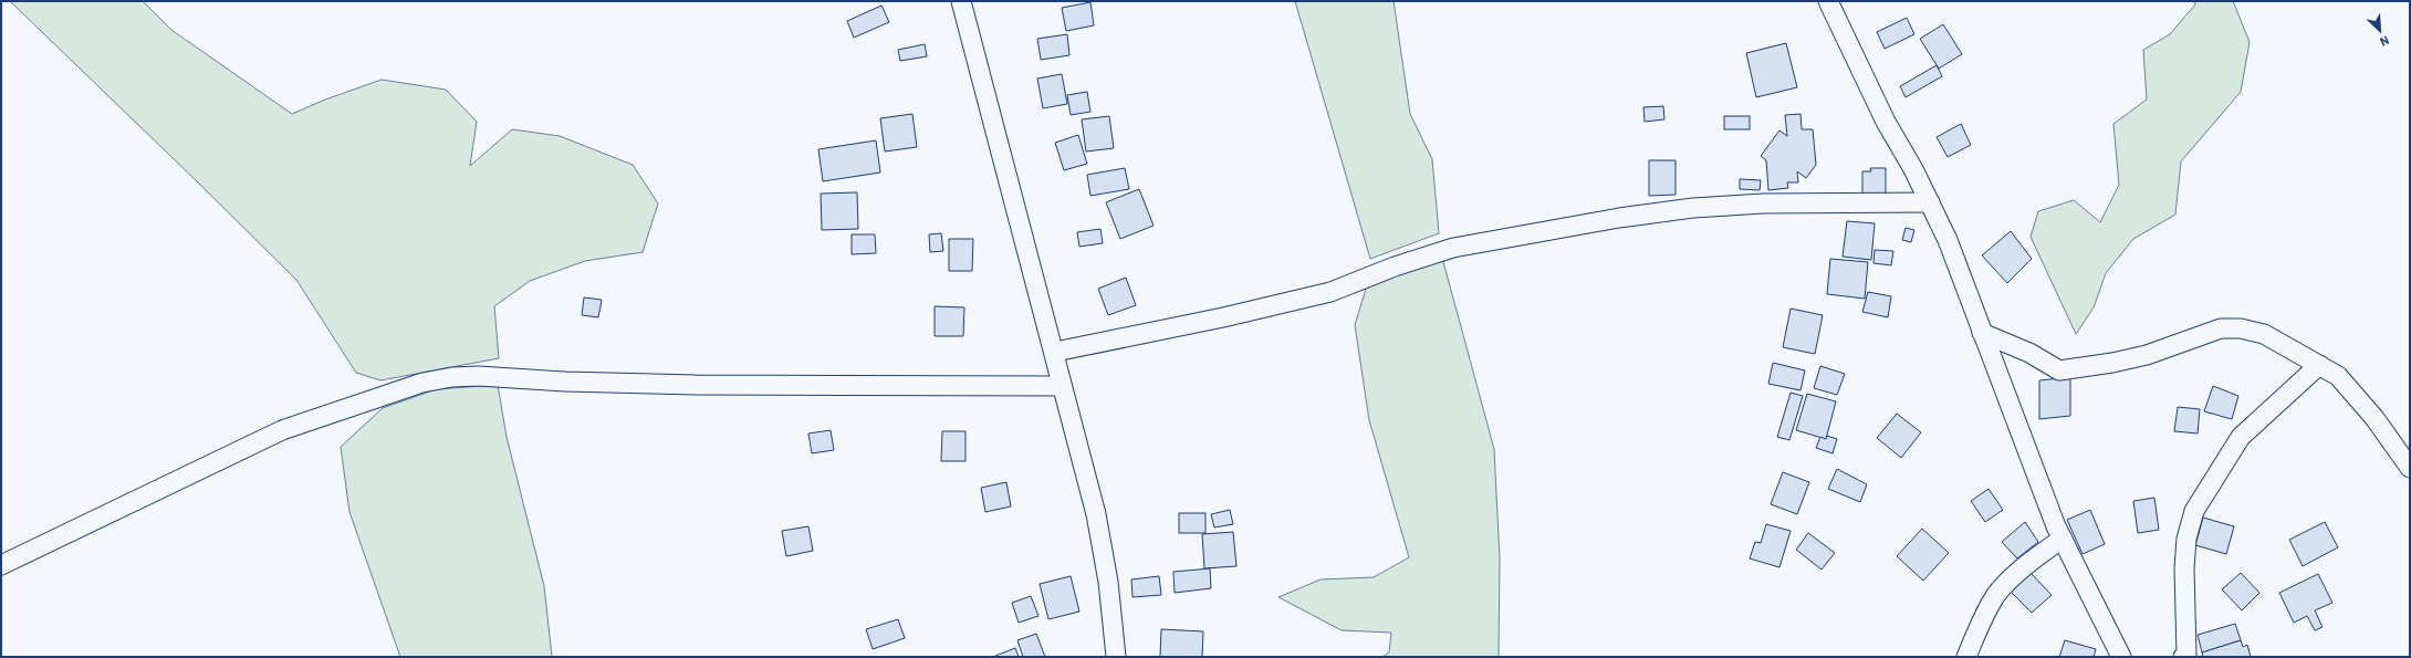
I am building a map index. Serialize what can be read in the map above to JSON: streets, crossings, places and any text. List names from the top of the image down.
{
  "north": "bottom right"
}
